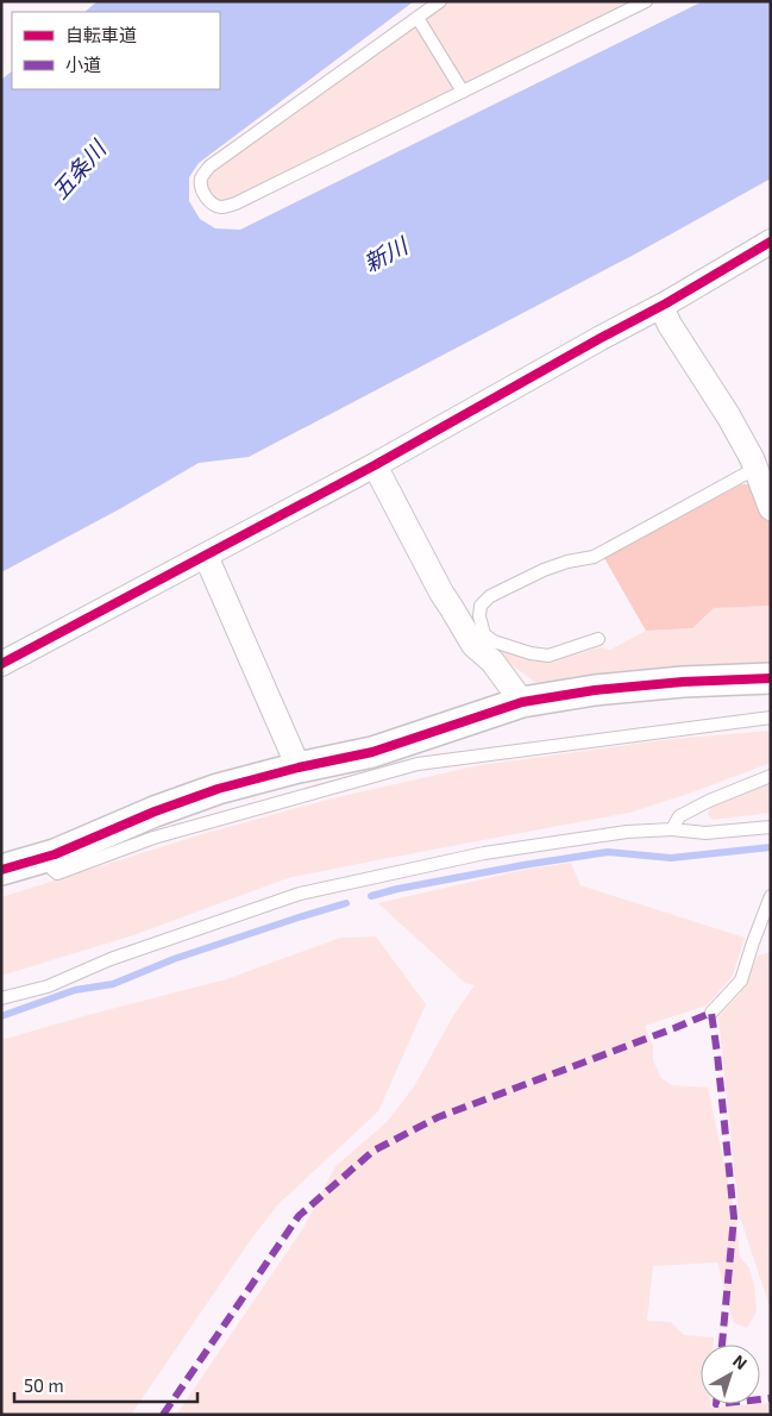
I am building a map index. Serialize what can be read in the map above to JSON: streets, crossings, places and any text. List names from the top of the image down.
{
  "water": ["五条川", "新川"],
  "legend": ["自転車道", "小道"],
  "scale_bar": "50 m",
  "north": "top right"
}
